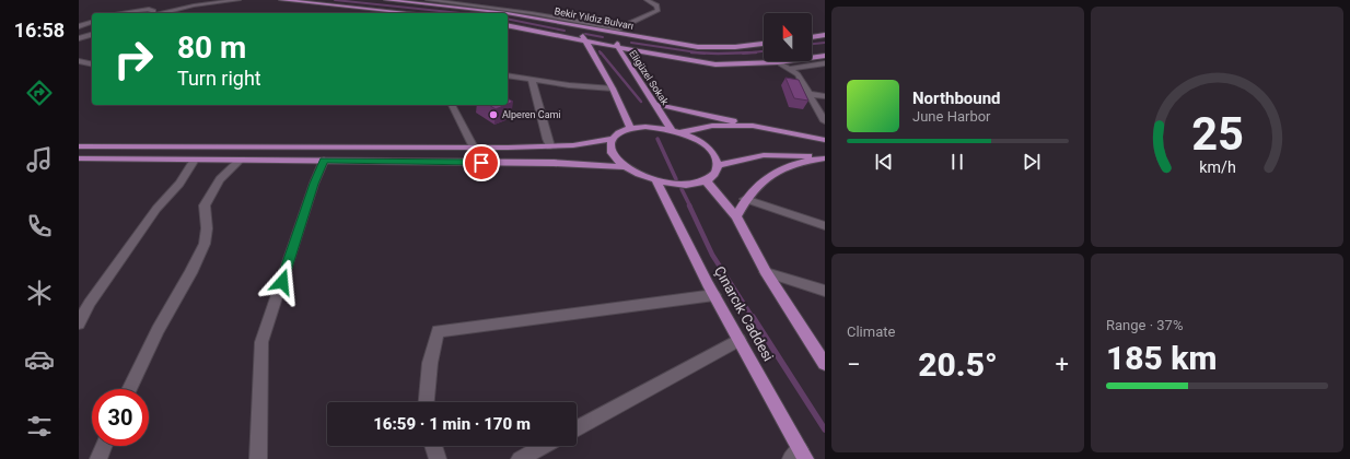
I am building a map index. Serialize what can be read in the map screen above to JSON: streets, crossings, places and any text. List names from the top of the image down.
{
  "streets": {
    "main road": ["Bekir Yıldız Bulvarı", "Eligüzel Sokak", "Çınarcık Caddesi"]
  },
  "crossings": [
    ["Bekir Yıldız Bulvarı", "Eligüzel Sokak"]
  ],
  "places": ["Alperen Cami"],
  "north": "top",
  "page": {
    "tabs": "16:58",
    "turn": ["80 m", "Turn right"],
    "song": ["Northbound", "June Harbor"],
    "tile": [
      "Climate",
      ["Range · 37%", "185 km"]
    ],
    "heat": ["−", "20.5°", "+"],
    "limit": "30",
    "trip": "16:59 · 1 min · 170 m",
    "gauge": ["25", "km/h"]
  }
}
